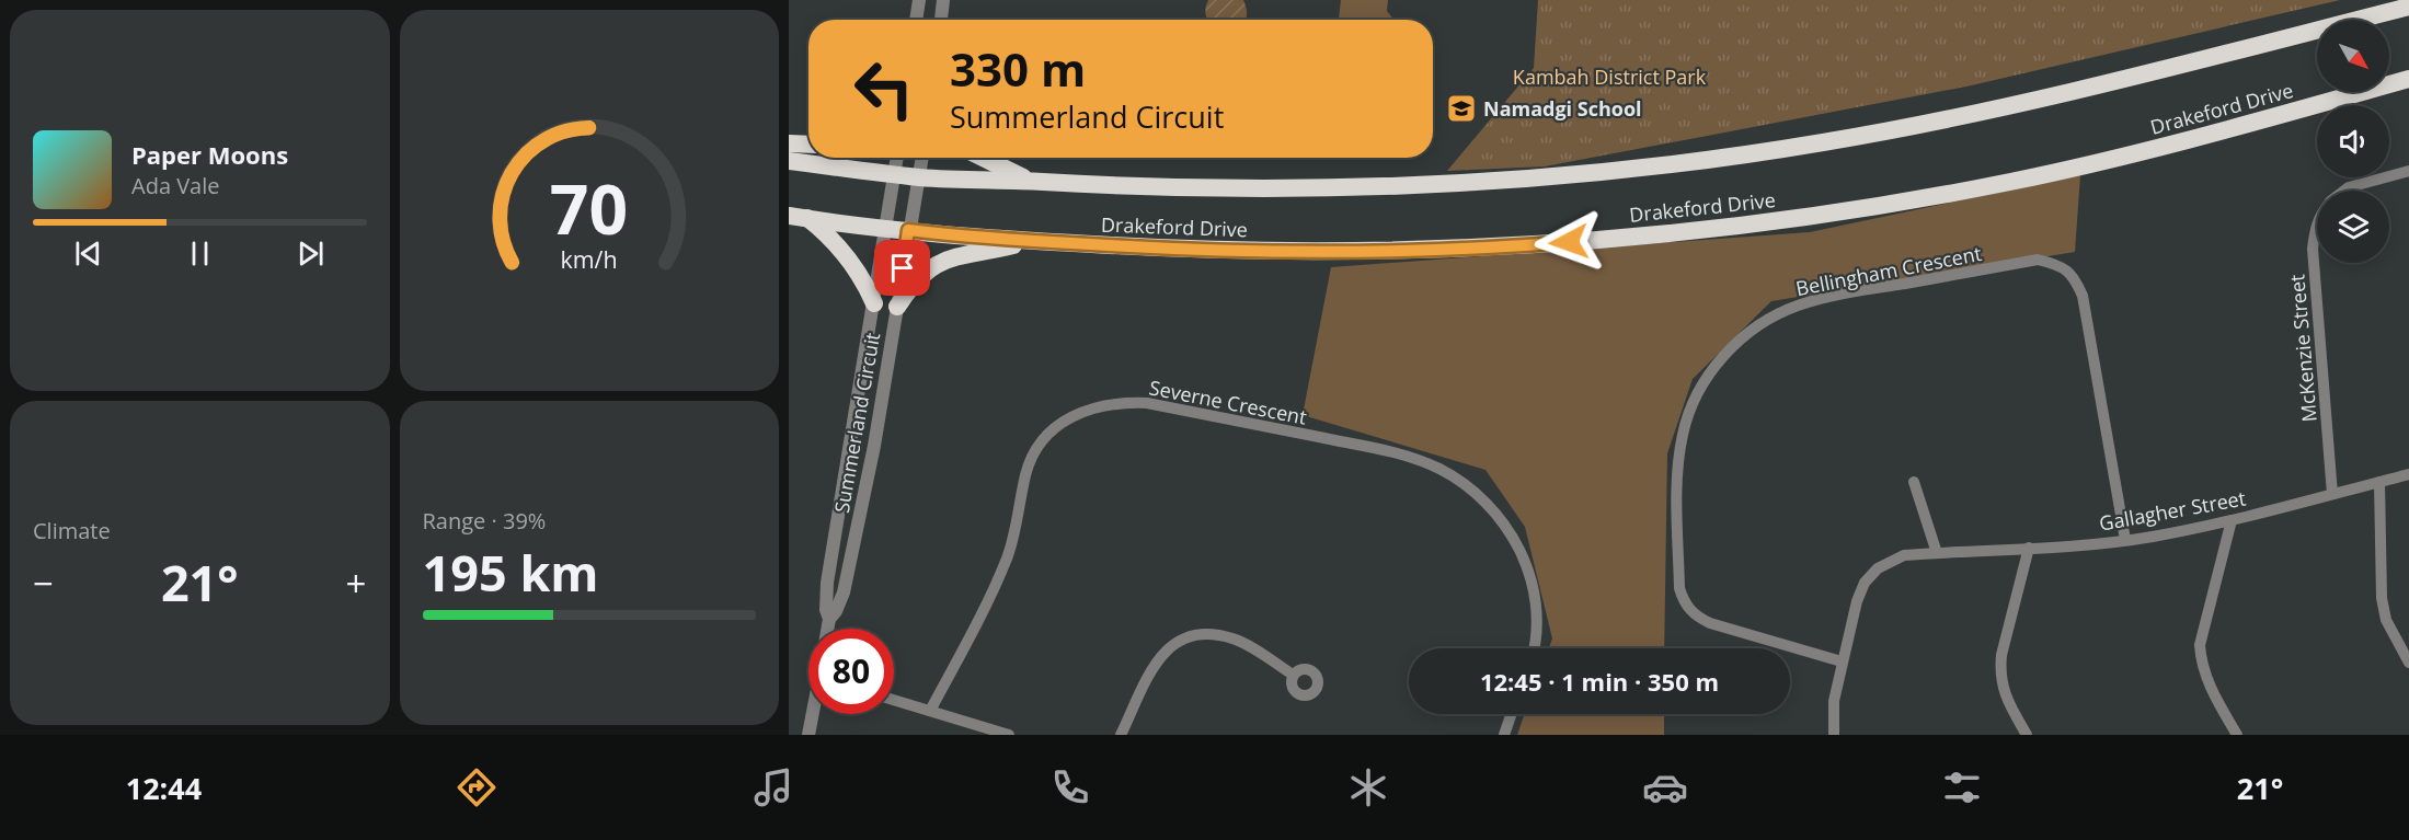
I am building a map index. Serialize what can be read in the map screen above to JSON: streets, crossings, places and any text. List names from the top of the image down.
{
  "streets": {
    "highway": ["Drakeford Drive"],
    "street": [
      "Bellingham Crescent",
      "McKenzie Street",
      "Severne Crescent",
      "Summerland Circuit",
      "Gallagher Street"
    ]
  },
  "crossings": [
    ["Drakeford Drive", "Summerland Circuit"],
    ["Bellingham Crescent", "Gallagher Street"],
    ["McKenzie Street", "Gallagher Street"]
  ],
  "parks": ["Kambah District Park"],
  "places": {
    "school or university": ["Namadgi School"]
  },
  "north": "bottom right",
  "page": {
    "turn": ["330 m", "Summerland Circuit"],
    "song": ["Paper Moons", "Ada Vale"],
    "tile": [
      "Climate",
      ["Range · 39%", "195 km"]
    ],
    "heat": ["−", "21°", "+"],
    "limit": "80",
    "trip": "12:45 · 1 min · 350 m",
    "tabs": ["12:44", "21°"],
    "gauge": ["70", "km/h"]
  }
}
